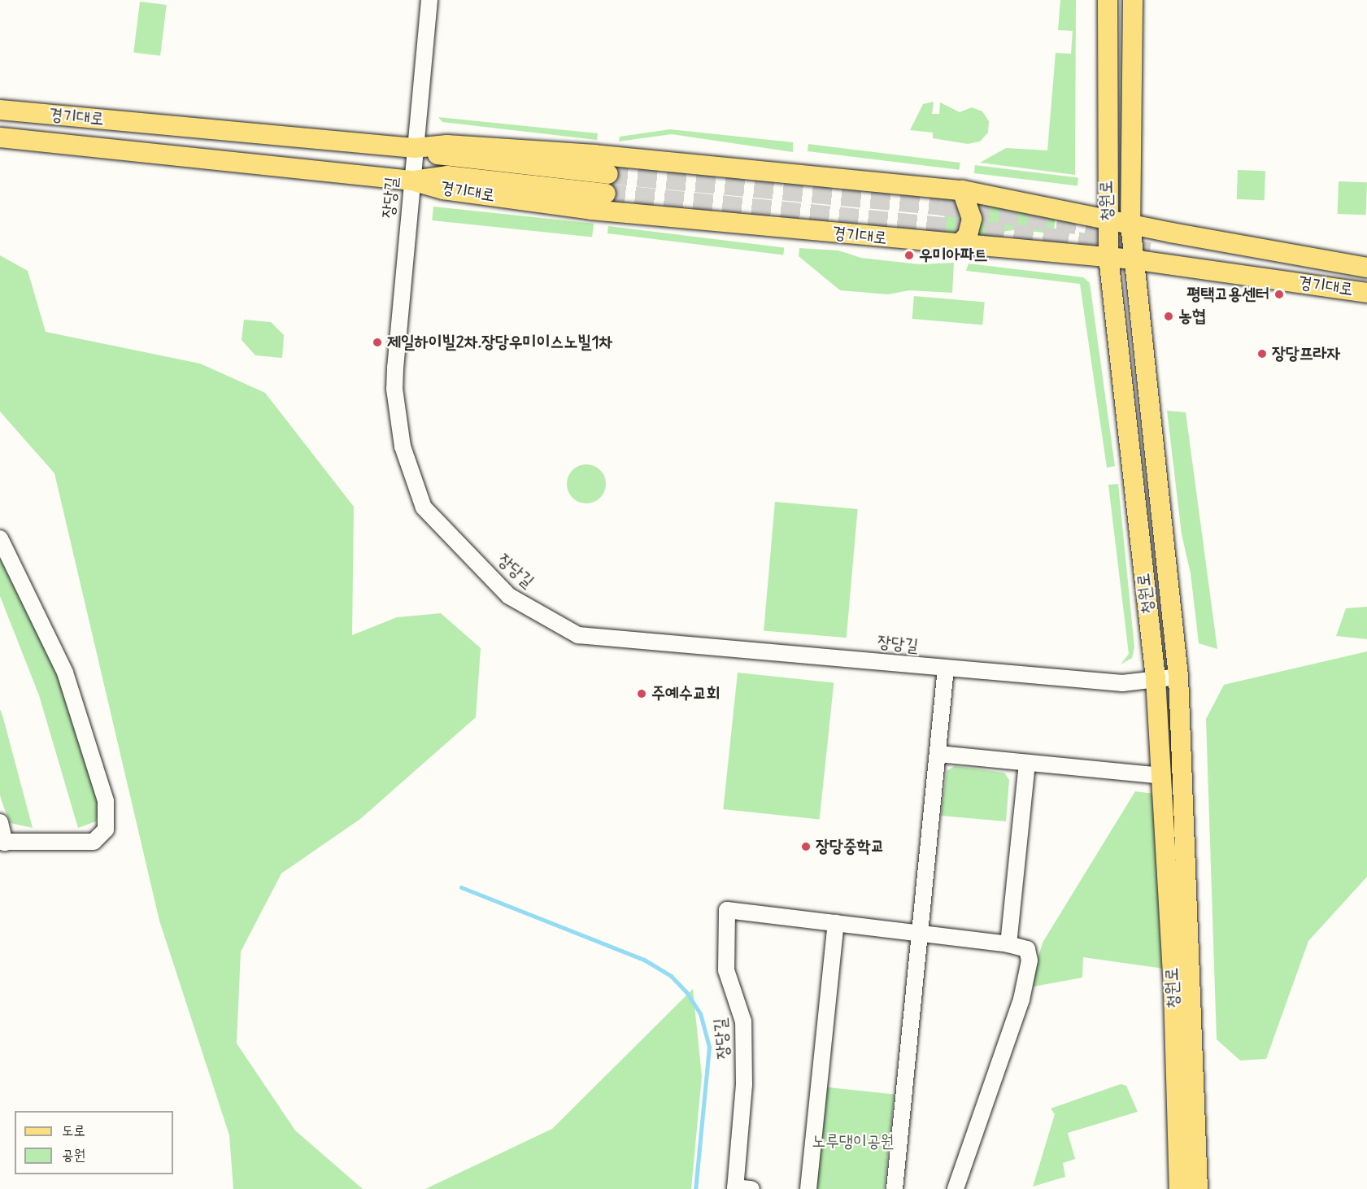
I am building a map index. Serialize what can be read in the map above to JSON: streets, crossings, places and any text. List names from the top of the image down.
{
  "streets": {
    "main road": ["경기대로", "청원로"],
    "street": ["장당길"]
  },
  "crossings": [
    ["경기대로", "장당길"],
    ["경기대로", "청원로"],
    ["장당길", "청원로"]
  ],
  "parks": ["노루댕이공원"],
  "places": [
    "우미아파트",
    "평택고용센터",
    "농협",
    "제일하이빌2차.장당우미이스노빌1차",
    "장당프라자",
    "주예수교회",
    "장당중학교"
  ],
  "legend": ["도로", "공원"]
}
